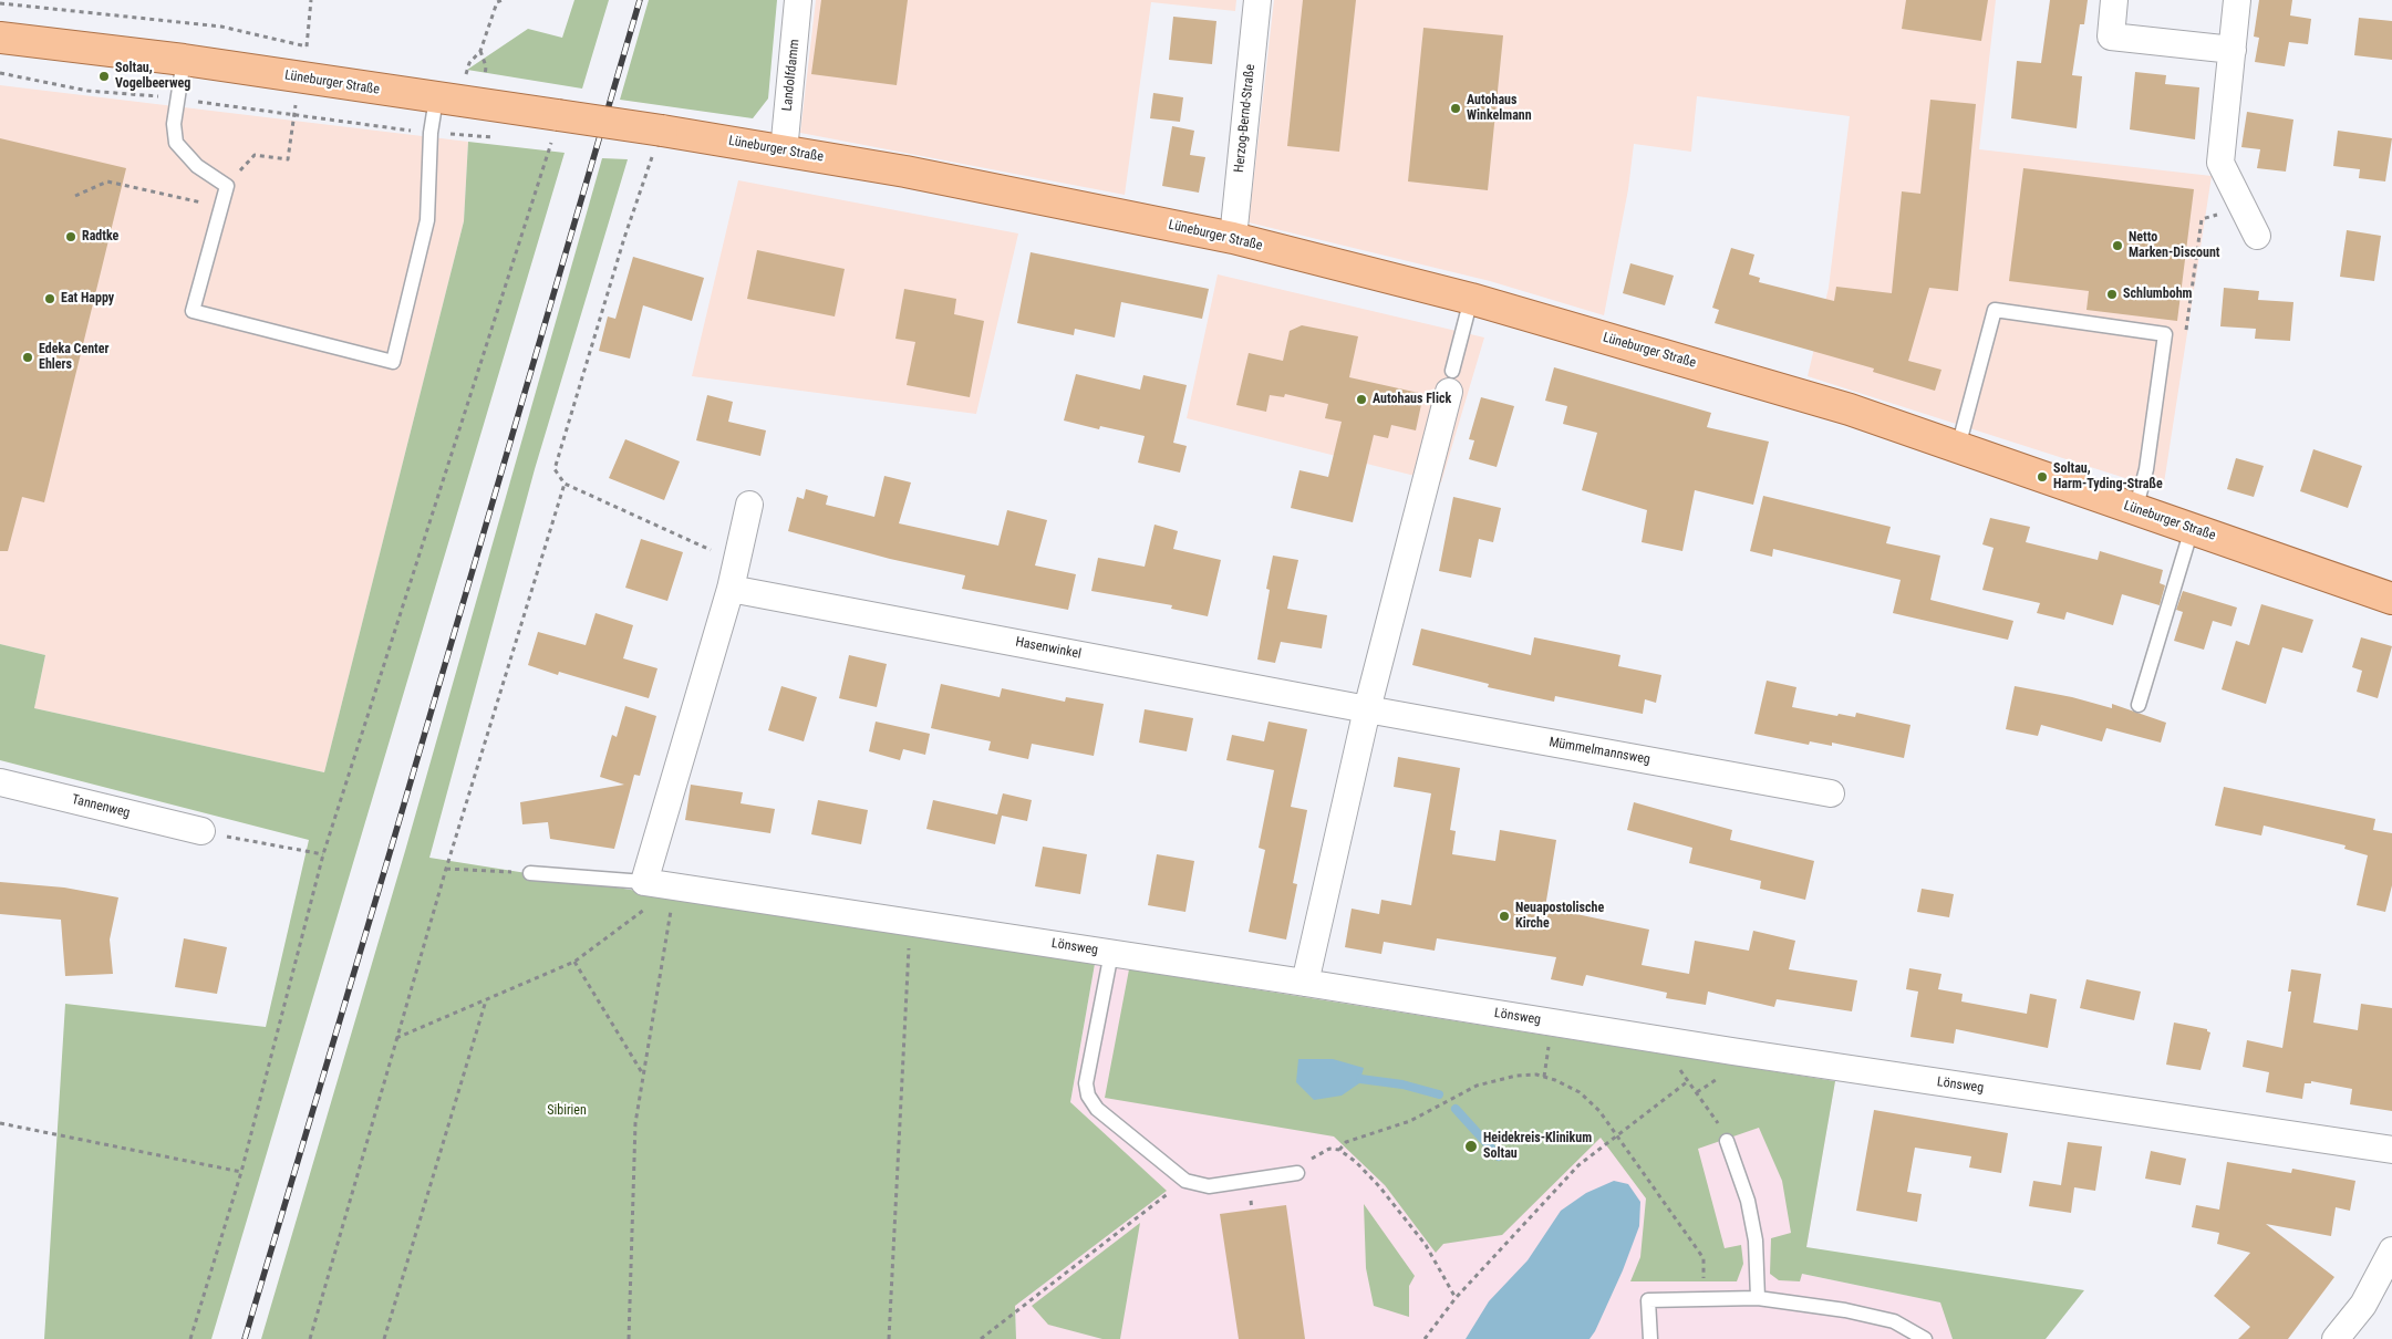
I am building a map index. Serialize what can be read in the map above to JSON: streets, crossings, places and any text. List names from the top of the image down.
{
  "streets": {
    "main road": ["Lüneburger Straße"],
    "street": [
      "Landolfdamm",
      "Herzog-Bernd-Straße",
      "Hasenwinkel",
      "Mümmelmannsweg",
      "Tannenweg",
      "Lönsweg"
    ]
  },
  "crossings": [
    ["Landolfdamm", "Lüneburger Straße"],
    ["Lüneburger Straße", "Herzog-Bernd-Straße"],
    ["Hasenwinkel", "Mümmelmannsweg"]
  ],
  "parks": ["Sibirien"],
  "places": [
    "Soltau, Vogelbeerweg",
    "Autohaus Winkelmann",
    "Radtke",
    "Netto Marken-Discount",
    "Schlumbohm",
    "Eat Happy",
    "Edeka Center Ehlers",
    "Autohaus Flick",
    "Soltau, Harm-Tyding-Straße",
    "Neuapostolische Kirche",
    "Heidekreis-Klinikum Soltau"
  ]
}
